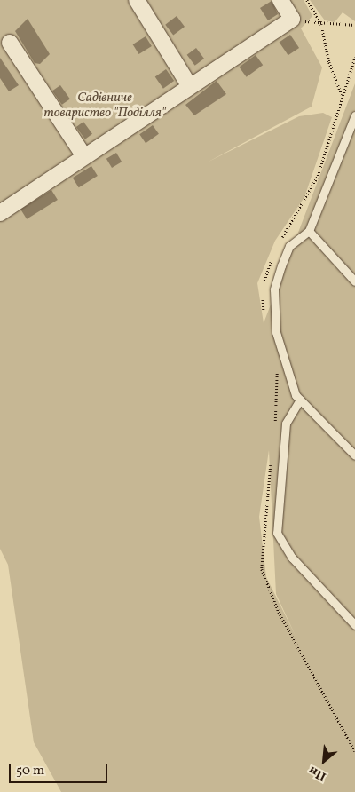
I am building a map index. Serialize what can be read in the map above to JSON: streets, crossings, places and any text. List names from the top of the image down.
{
  "parks": ["Садівниче товариство \"Поділля\""],
  "scale_bar": "50 m",
  "north": "bottom left"
}
